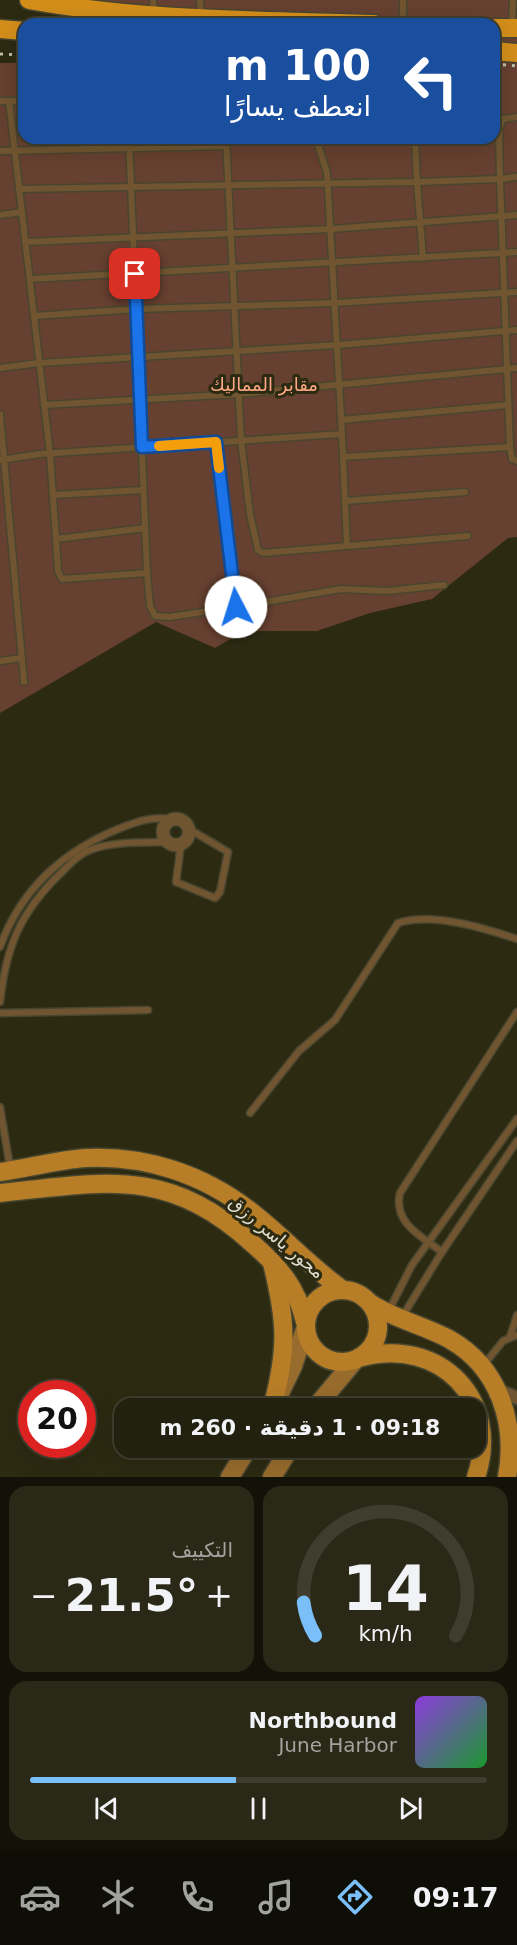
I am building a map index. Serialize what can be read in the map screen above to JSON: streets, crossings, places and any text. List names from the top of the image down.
{
  "streets": {
    "main road": ["محور ياسر رزق"]
  },
  "parks": ["مقابر المماليك"],
  "page": {
    "turn": ["100 m", "انعطف يسارًا"],
    "limit": "20",
    "trip": "09:18 · 1 دقيقة · 260 m",
    "tile": "التكييف",
    "heat": ["−", "21.5°", "+"],
    "song": ["Northbound", "June Harbor"],
    "tabs": "09:17",
    "gauge": ["14", "km/h"]
  }
}
